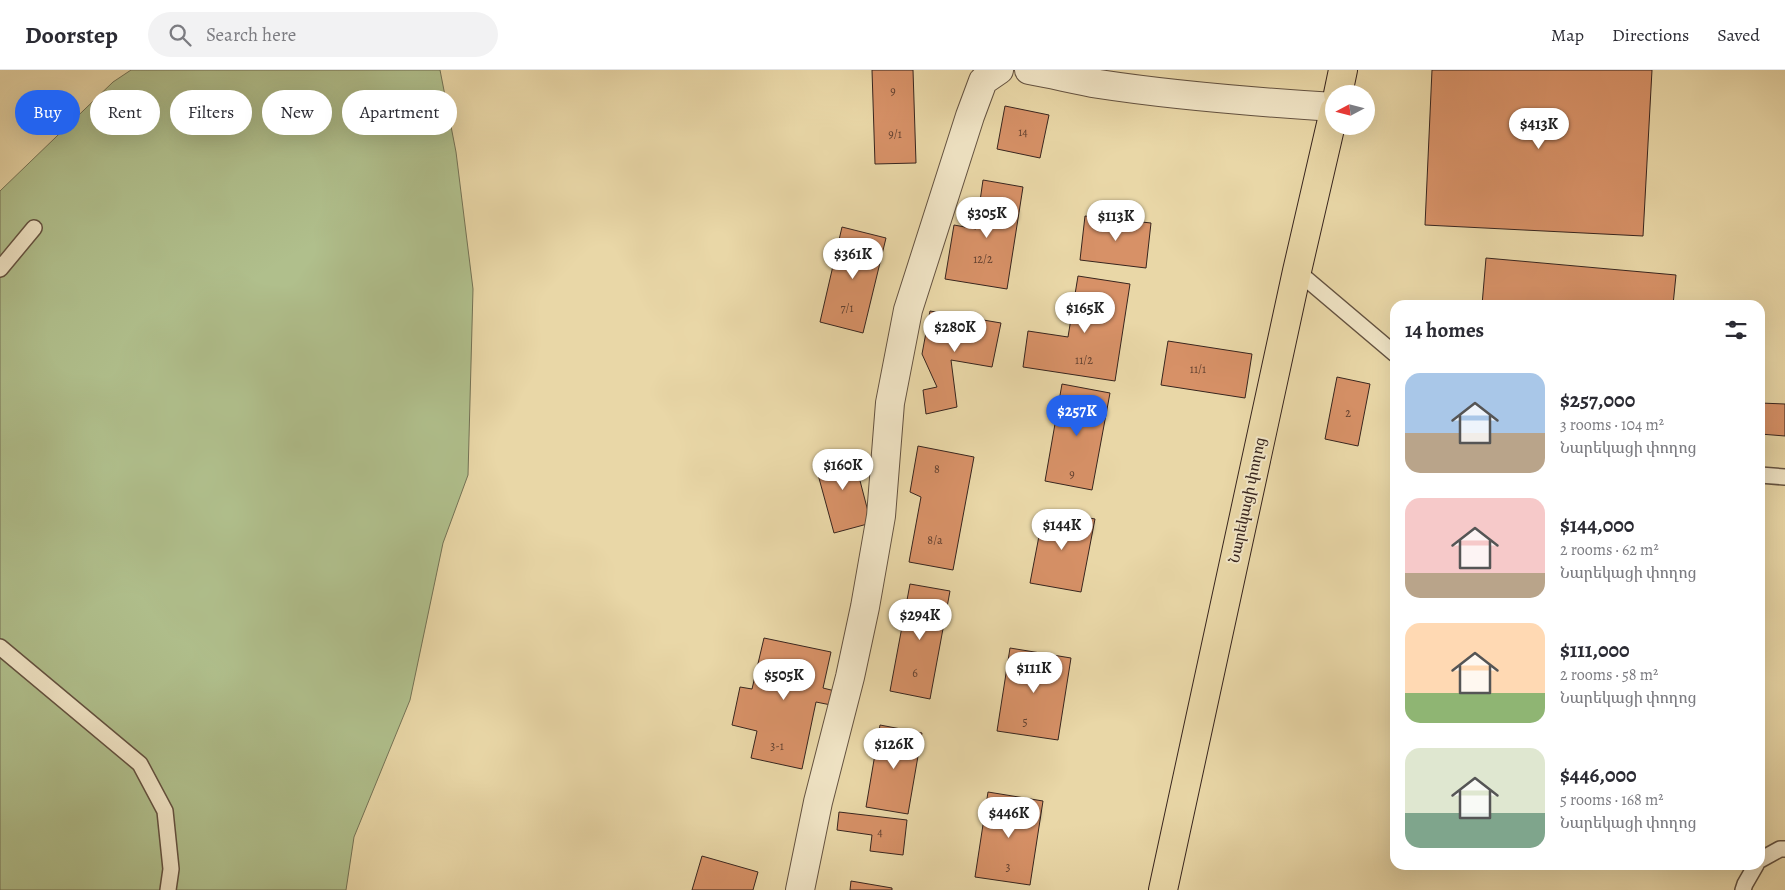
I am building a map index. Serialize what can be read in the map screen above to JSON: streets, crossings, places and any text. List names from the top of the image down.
{
  "streets": {
    "highway": ["Նարեկացի փողոց"]
  },
  "house_numbers": [
    "9",
    "14",
    "9/1",
    "12/2",
    "7/1",
    "11/2",
    "11/1",
    "2",
    "8",
    "9",
    "8/a",
    "6",
    "5",
    "3-1",
    "4",
    "3"
  ],
  "north": "left",
  "page": {
    "header": "Doorstep",
    "search": "Search here",
    "nav": ["Map", "Directions", "Saved"],
    "chip": [
      "Buy",
      "Rent",
      "Filters",
      "New",
      "Apartment"
    ],
    "price": [
      "$413K",
      "$305K",
      "$113K",
      "$361K",
      "$165K",
      "$280K",
      "$257K",
      "$160K",
      "$144K",
      "$294K",
      "$111K",
      "$505K",
      "$126K",
      "$446K"
    ],
    "heading": "14 homes",
    "list": [
      {
        "name": "$257,000",
        "note": "3 rooms · 104 m² · Նարեկացի փողոց"
      },
      {
        "name": "$144,000",
        "note": "2 rooms · 62 m² · Նարեկացի փողոց"
      },
      {
        "name": "$111,000",
        "note": "2 rooms · 58 m² · Նարեկացի փողոց"
      },
      {
        "name": "$446,000",
        "note": "5 rooms · 168 m² · Նարեկացի փողոց"
      }
    ]
  }
}
